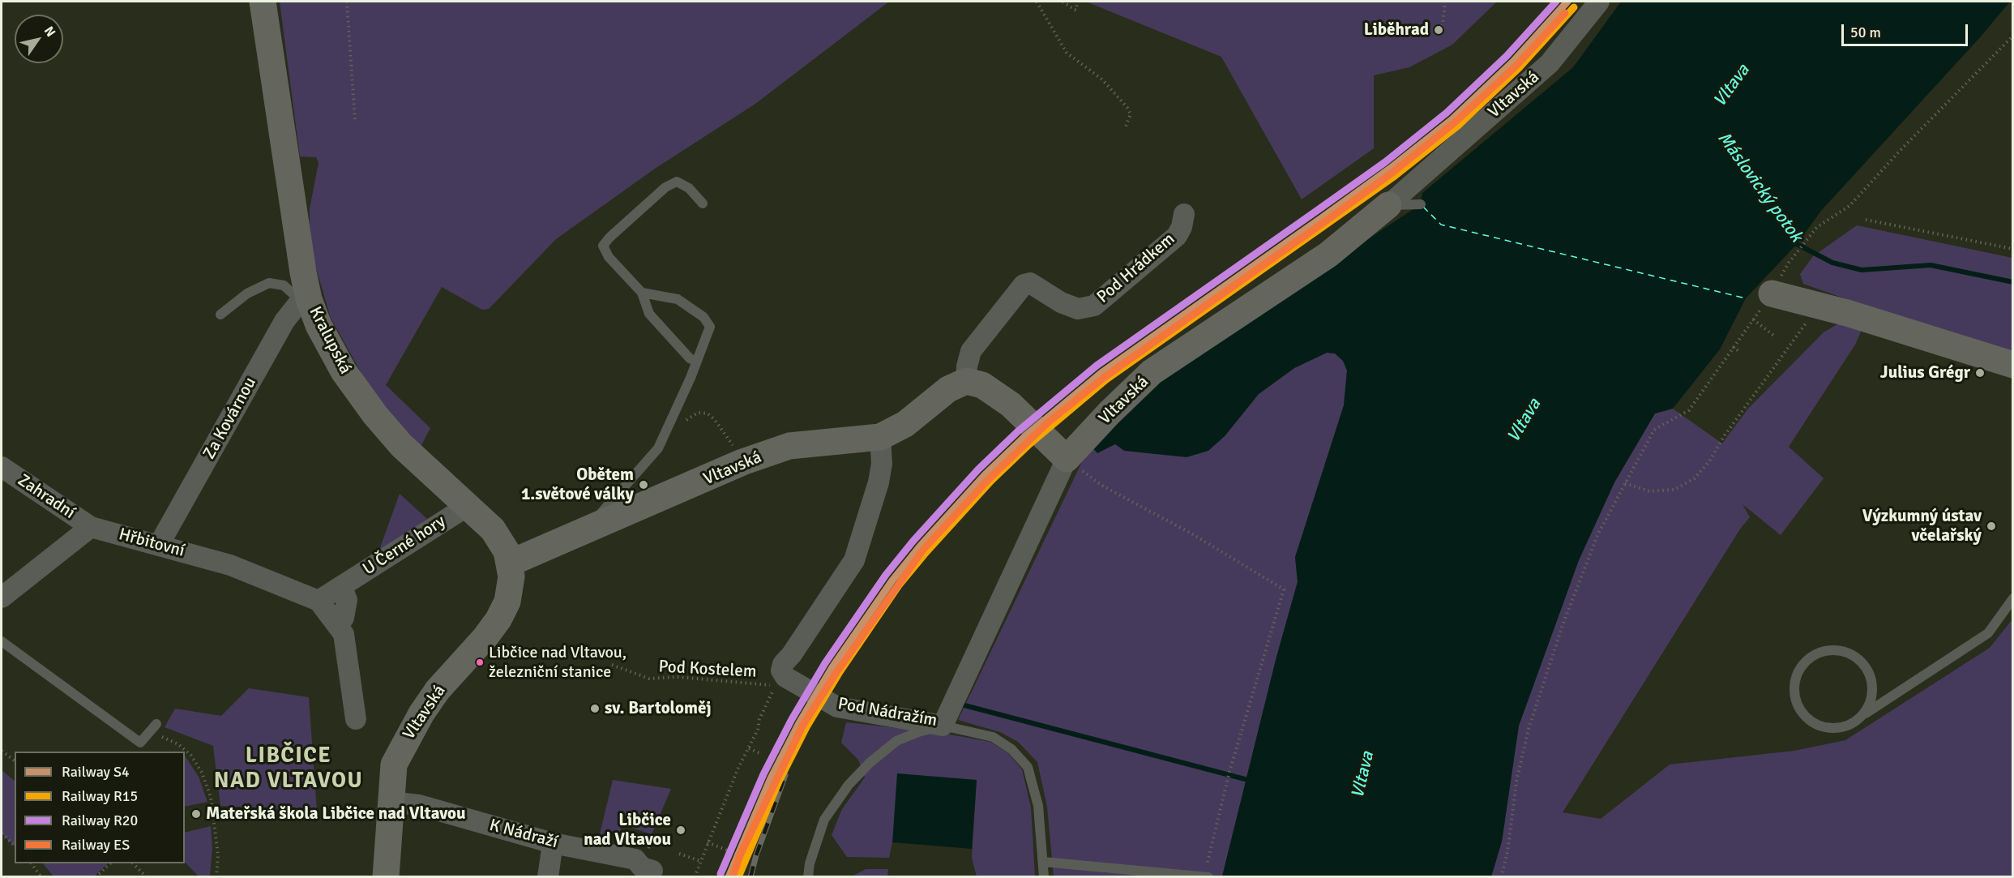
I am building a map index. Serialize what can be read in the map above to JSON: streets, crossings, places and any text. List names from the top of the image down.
{
  "streets": {
    "street": [
      "Vltavská",
      "Pod Hrádkem",
      "Kralupská",
      "Za Kovárnou",
      "Zahradní",
      "Hřbitovní",
      "U Černé hory",
      "Pod Nádražím",
      "K Nádraží"
    ],
    "path": ["Pod Kostelem"]
  },
  "crossings": [
    ["Vltavská", "Pod Hrádkem"],
    ["Vltavská", "Kralupská"],
    ["Vltavská", "Pod Nádražím"],
    ["Vltavská", "K Nádraží"],
    ["Kralupská", "Za Kovárnou"],
    ["Kralupská", "U Černé hory"],
    ["Za Kovárnou", "Hřbitovní"],
    ["Zahradní", "Hřbitovní"],
    ["Hřbitovní", "U Černé hory"]
  ],
  "districts": ["LIBČICE NAD VLTAVOU"],
  "water": ["Vltava", "Máslovický potok"],
  "places": [
    "Liběhrad",
    "Julius Grégr",
    "Obětem 1.světové války",
    "Výzkumný ústav včelařský",
    "Libčice nad Vltavou, železniční stanice",
    "sv. Bartoloměj",
    "Mateřská škola Libčice nad Vltavou",
    "Libčice nad Vltavou"
  ],
  "lines": [
    "rail line S4",
    "rail line R20",
    "rail line R15",
    "rail line ES"
  ],
  "legend": [
    "Railway S4",
    "Railway R15",
    "Railway R20",
    "Railway ES"
  ],
  "scale_bar": "50 m",
  "north": "top right"
}
